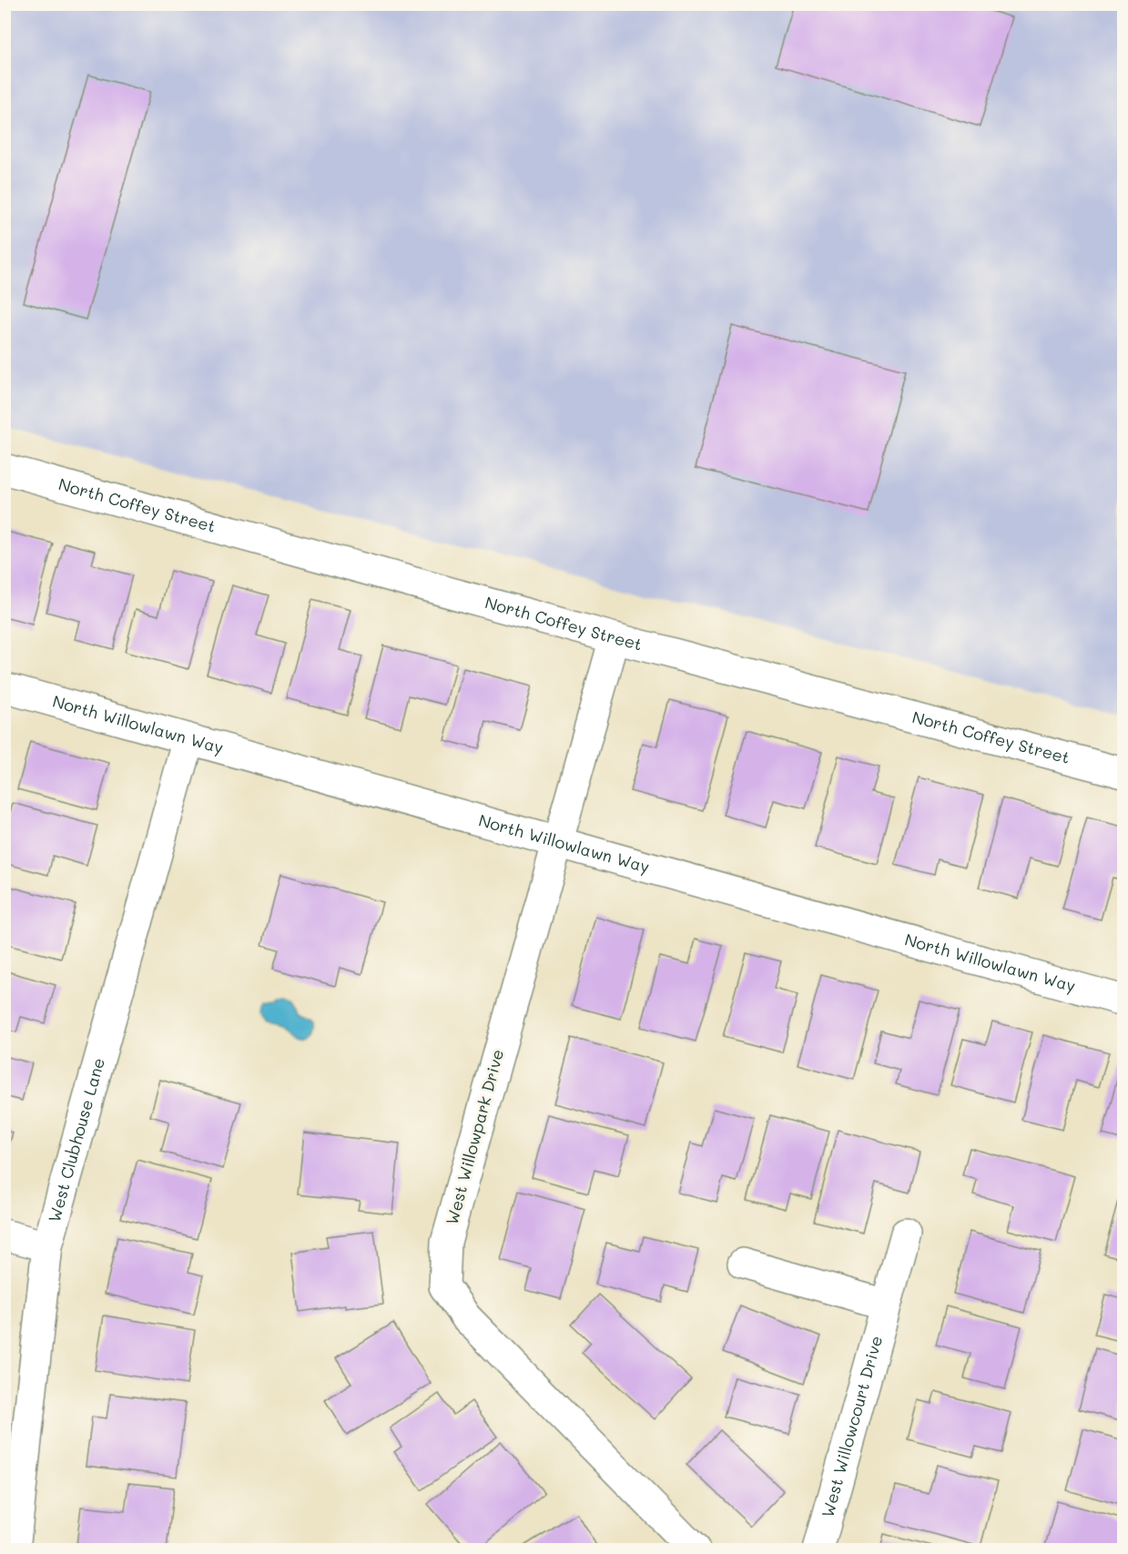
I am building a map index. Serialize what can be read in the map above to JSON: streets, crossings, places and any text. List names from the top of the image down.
{
  "streets": {
    "street": [
      "North Coffey Street",
      "North Willowlawn Way",
      "West Willowpark Drive",
      "West Clubhouse Lane",
      "West Willowcourt Drive"
    ]
  },
  "crossings": [
    ["North Coffey Street", "West Willowpark Drive"],
    ["North Willowlawn Way", "West Willowpark Drive"],
    ["North Willowlawn Way", "West Clubhouse Lane"]
  ]
}
